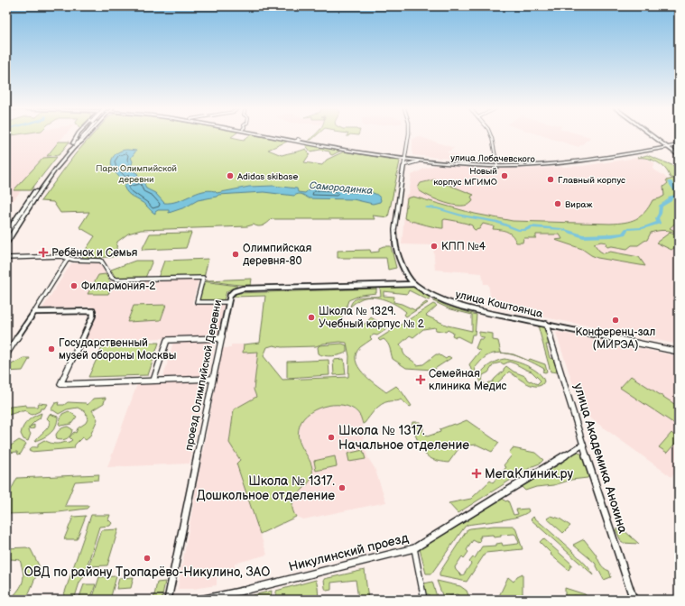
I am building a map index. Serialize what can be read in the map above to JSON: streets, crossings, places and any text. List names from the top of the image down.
{
  "streets": {
    "main road": ["улица Лобачевского"],
    "street": [
      "улица Коштоянца",
      "проезд Олимпийской Деревни",
      "улица Академика Анохина",
      "Никулинский проезд"
    ]
  },
  "crossings": [
    ["улица Лобачевского", "улица Коштоянца"],
    ["улица Коштоянца", "проезд Олимпийской Деревни"],
    ["улица Коштоянца", "улица Академика Анохина"],
    ["улица Академика Анохина", "Никулинский проезд"]
  ],
  "water": ["Самородинка"],
  "parks": ["Парк Олимпийской деревни"],
  "places": {
    "other": [
      "Adidas skibase",
      "Новый корпус МГИМО",
      "Главный корпус",
      "Вираж",
      "КПП №4",
      "Олимпийская деревня-80",
      "Филармония-2",
      "Школа № 1329. Учебный корпус № 2",
      "Конференц-зал (МИРЭА)",
      "Государственный музей обороны Москвы",
      "Школа № 1317. Начальное отделение",
      "Школа № 1317. Дошкольное отделение",
      "ОВД по району Тропарёво-Никулино, ЗАО"
    ],
    "health": ["Ребёнок и Семья", "Семейная клиника Медис", "МегаКлиник.ру"]
  }
}
